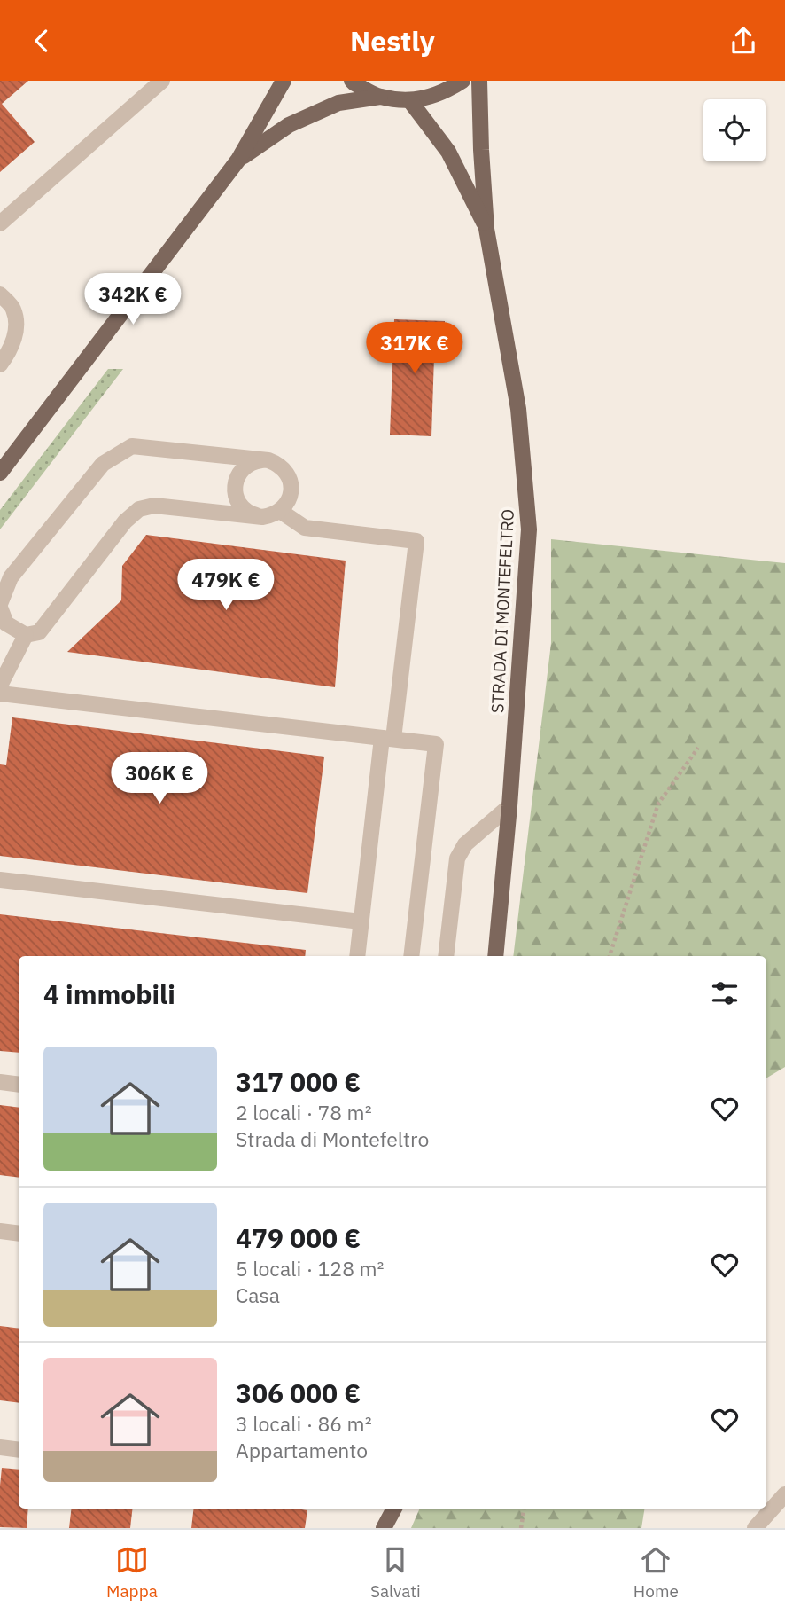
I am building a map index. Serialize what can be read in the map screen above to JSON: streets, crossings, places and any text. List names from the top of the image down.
{
  "streets": {
    "main road": ["STRADA DI MONTEFELTRO"]
  },
  "page": {
    "header": "Nestly",
    "price": [
      "342K €",
      "317K €",
      "479K €",
      "306K €"
    ],
    "heading": "4 immobili",
    "list": [
      {
        "name": "317 000 €",
        "note": "2 locali · 78 m² · Strada di Montefeltro"
      },
      {
        "name": "479 000 €",
        "note": "5 locali · 128 m² · Casa"
      },
      {
        "name": "306 000 €",
        "note": "3 locali · 86 m² · Appartamento"
      }
    ],
    "tabs": ["Mappa", "Salvati", "Home"]
  }
}
